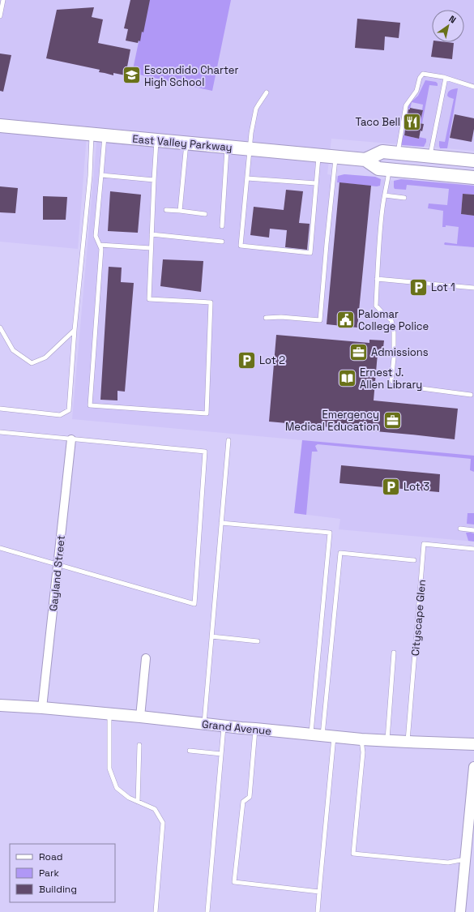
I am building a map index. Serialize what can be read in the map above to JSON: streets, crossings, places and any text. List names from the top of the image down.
{
  "streets": {
    "main road": ["East Valley Parkway", "Grand Avenue"],
    "street": ["Gayland Street"],
    "lane": ["Cityscape Glen"]
  },
  "crossings": [
    ["Gayland Street", "Grand Avenue"],
    ["Cityscape Glen", "Grand Avenue"]
  ],
  "places": {
    "school or university": ["Escondido Charter High School"],
    "restaurant": ["Taco Bell"],
    "parking": ["Lot 1", "Lot 2", "Lot 3"],
    "public building": ["Palomar College Police"],
    "office": ["Admissions", "Emergency Medical Education"],
    "library": ["Ernest J. Allen Library"]
  },
  "legend": ["Road", "Park", "Building"],
  "north": "top right"
}
